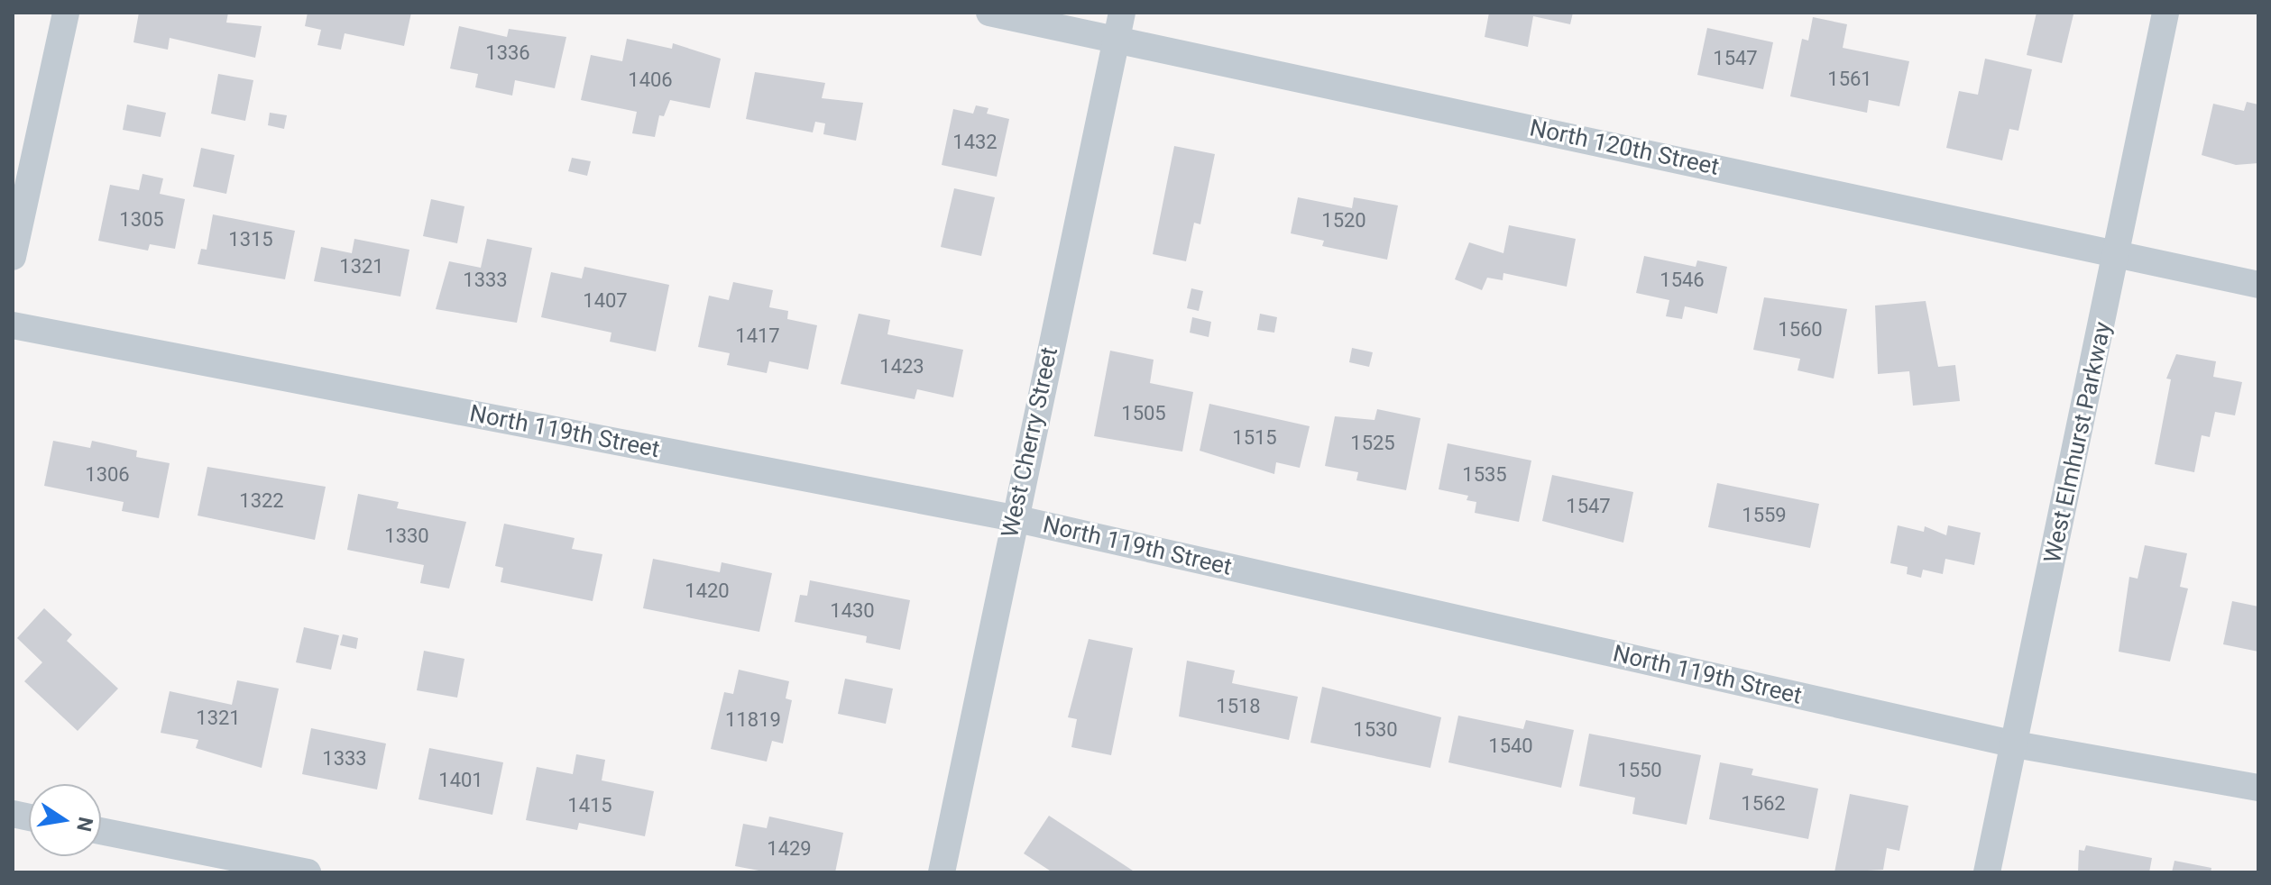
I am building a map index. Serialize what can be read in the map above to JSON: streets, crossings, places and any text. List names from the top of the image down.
{
  "streets": {
    "street": [
      "North 120th Street",
      "North 119th Street",
      "West Cherry Street",
      "West Elmhurst Parkway"
    ]
  },
  "crossings": [
    ["North 120th Street", "West Cherry Street"],
    ["North 120th Street", "West Elmhurst Parkway"],
    ["North 119th Street", "West Cherry Street"],
    ["North 119th Street", "West Elmhurst Parkway"]
  ],
  "house_numbers": [
    "1336",
    "1547",
    "1561",
    "1406",
    "1432",
    "1305",
    "1520",
    "1315",
    "1321",
    "1333",
    "1546",
    "1407",
    "1560",
    "1417",
    "1423",
    "1505",
    "1515",
    "1525",
    "1306",
    "1535",
    "1322",
    "1547",
    "1559",
    "1330",
    "1420",
    "1430",
    "1518",
    "1321",
    "11819",
    "1530",
    "1540",
    "1333",
    "1550",
    "1401",
    "1562",
    "1415",
    "1429"
  ],
  "north": "right"
}
